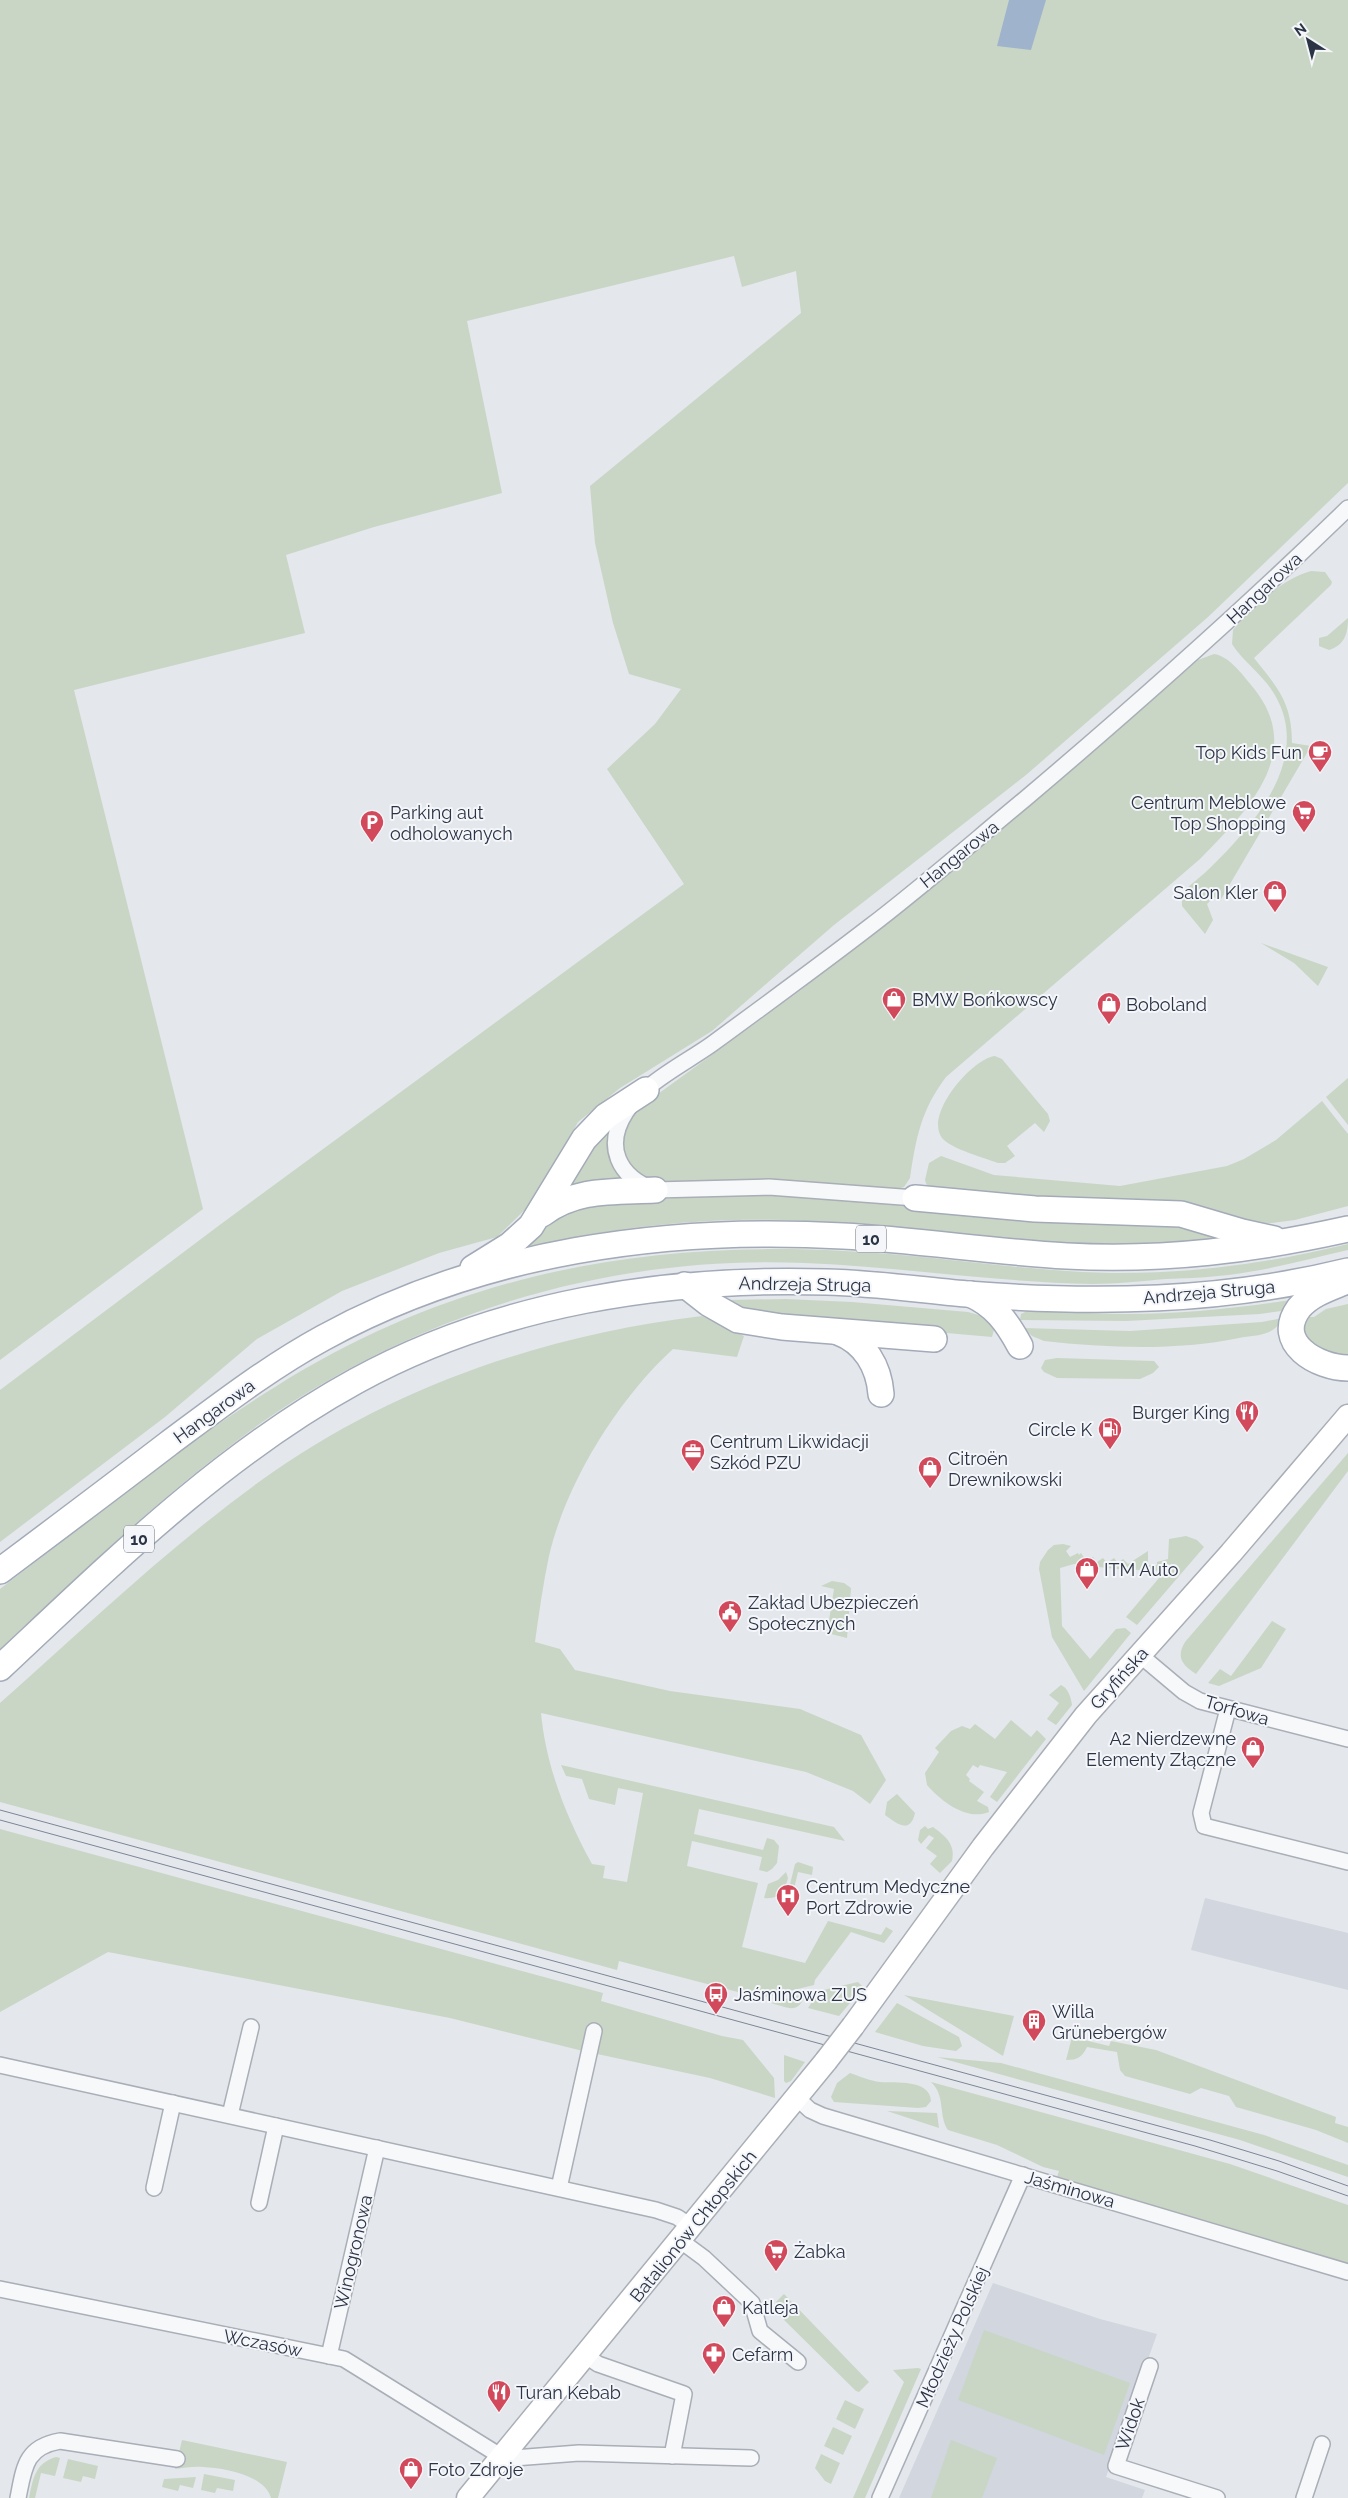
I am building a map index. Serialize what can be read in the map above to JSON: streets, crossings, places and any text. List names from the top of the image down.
{
  "streets": {
    "main road": ["Hangarowa", "10", "Andrzeja Struga"],
    "street": [
      "Gryfińska",
      "Torfowa",
      "Jaśminowa",
      "Batalionów Chłopskich",
      "Winogronowa",
      "Młodzieży Polskiej",
      "Wczasów",
      "Widok"
    ]
  },
  "crossings": [
    ["Hangarowa", "10"],
    ["Gryfińska", "Torfowa"],
    ["Gryfińska", "Batalionów Chłopskich"],
    ["Jaśminowa", "Batalionów Chłopskich"],
    ["Jaśminowa", "Młodzieży Polskiej"],
    ["Batalionów Chłopskich", "Wczasów"],
    ["Winogronowa", "Wczasów"]
  ],
  "places": {
    "cafe": ["Top Kids Fun"],
    "supermarket": ["Centrum Meblowe Top Shopping", "Żabka"],
    "parking": ["Parking aut odholowanych"],
    "shop": [
      "Salon Kler",
      "BMW Bońkowscy",
      "Boboland",
      "Citroën Drewnikowski",
      "ITM Auto",
      "A2 Nierdzewne Elementy Złączne",
      "Katleja",
      "Foto Zdroje"
    ],
    "restaurant": ["Burger King", "Turan Kebab"],
    "fuel station": ["Circle K"],
    "office": ["Centrum Likwidacji Szkód PZU"],
    "public building": ["Zakład Ubezpieczeń Społecznych"],
    "hospital": ["Centrum Medyczne Port Zdrowie"],
    "bus stop": ["Jaśminowa ZUS"],
    "building": ["Willa Grünebergów"],
    "pharmacy": ["Cefarm"]
  },
  "north": "top left"
}
